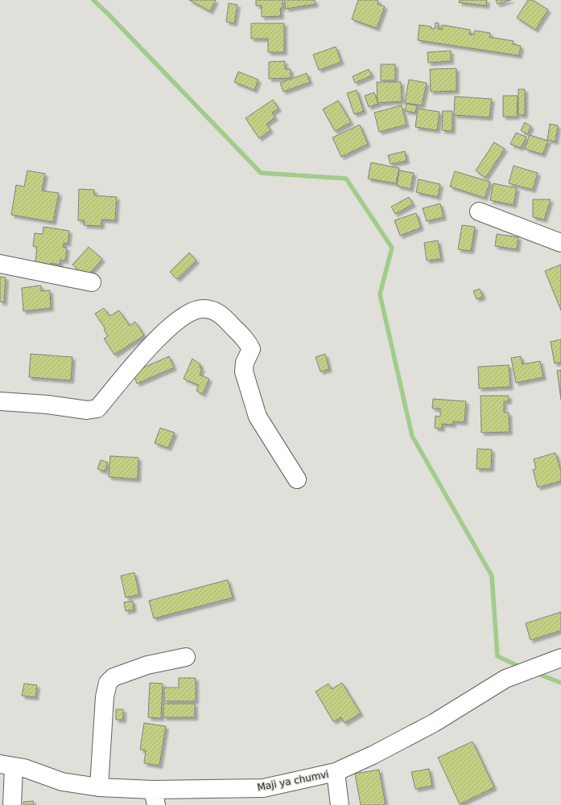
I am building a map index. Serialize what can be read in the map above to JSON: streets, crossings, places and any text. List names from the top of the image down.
{
  "streets": {
    "street": ["Maji ya chumvi"]
  }
}
